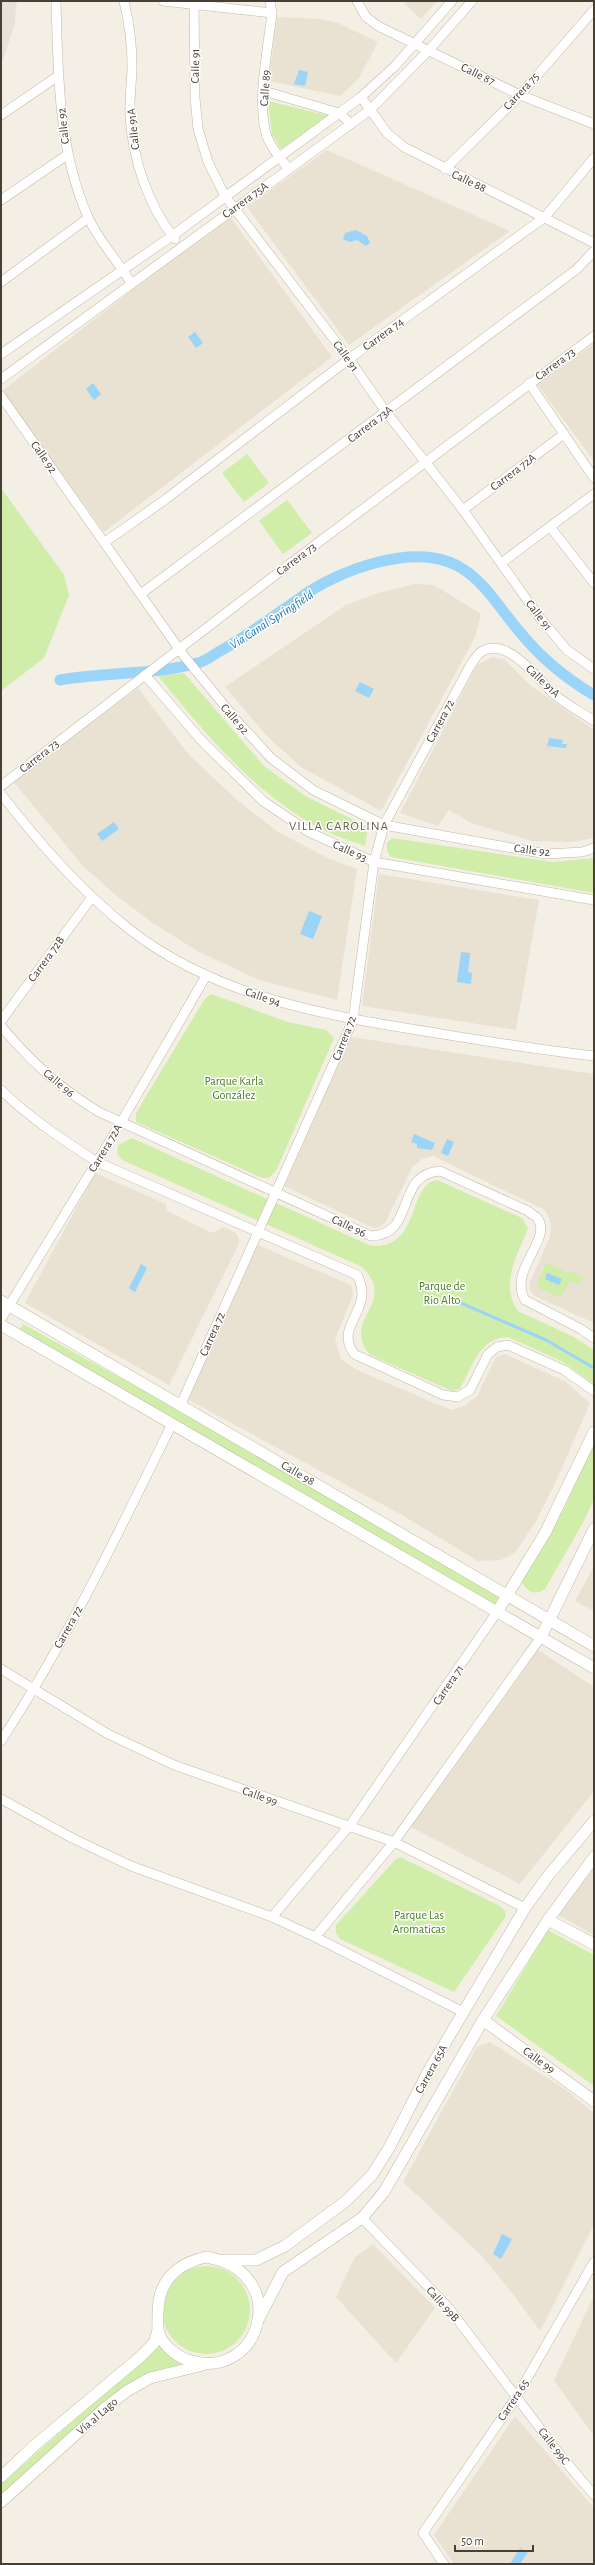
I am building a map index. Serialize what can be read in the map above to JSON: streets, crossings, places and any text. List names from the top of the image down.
{
  "streets": {
    "street": [
      "Calle 91",
      "Calle 87",
      "Calle 89",
      "Carrera 75",
      "Calle 92",
      "Calle 91A",
      "Calle 88",
      "Carrera 75A",
      "Carrera 74",
      "Carrera 73",
      "Carrera 73A",
      "Carrera 72A",
      "Carrera 72",
      "Calle 93",
      "Carrera 72B",
      "Calle 94",
      "Calle 96",
      "Calle 98",
      "Carrera 71",
      "Calle 99",
      "Carrera 65A",
      "Calle 99B",
      "Carrera 65",
      "Vía al Lago",
      "Calle 99C"
    ]
  },
  "crossings": [
    ["Calle 91", "Carrera 75A"],
    ["Calle 91", "Carrera 74"],
    ["Calle 91", "Carrera 73"],
    ["Calle 91", "Carrera 73A"],
    ["Calle 91", "Carrera 72A"],
    ["Calle 87", "Carrera 75"],
    ["Calle 87", "Carrera 75A"],
    ["Calle 89", "Carrera 75A"],
    ["Carrera 75", "Calle 88"],
    ["Calle 92", "Carrera 75A"],
    ["Calle 92", "Carrera 74"],
    ["Calle 92", "Carrera 73"],
    ["Calle 92", "Carrera 73A"],
    ["Calle 92", "Carrera 72"],
    ["Calle 91A", "Carrera 75A"],
    ["Calle 91A", "Carrera 72"],
    ["Calle 88", "Carrera 75A"],
    ["Calle 88", "Carrera 74"],
    ["Carrera 73", "Calle 93"],
    ["Carrera 72A", "Calle 94"],
    ["Carrera 72A", "Calle 96"],
    ["Carrera 72A", "Calle 98"],
    ["Carrera 72", "Calle 93"],
    ["Carrera 72", "Calle 94"],
    ["Carrera 72", "Calle 96"],
    ["Carrera 72", "Calle 98"],
    ["Carrera 72", "Calle 99"],
    ["Carrera 72B", "Calle 94"],
    ["Calle 98", "Carrera 71"],
    ["Carrera 71", "Calle 99"],
    ["Calle 99", "Carrera 65A"],
    ["Carrera 65A", "Calle 99B"],
    ["Carrera 65A", "Vía al Lago"],
    ["Calle 99B", "Carrera 65"],
    ["Calle 99B", "Calle 99C"],
    ["Carrera 65", "Calle 99C"]
  ],
  "districts": ["VILLA CAROLINA"],
  "water": ["Via Canal Springfield"],
  "parks": ["Parque Karla González", "Parque de Rio Alto", "Parque Las Aromaticas"],
  "scale_bar": "50 m"
}
